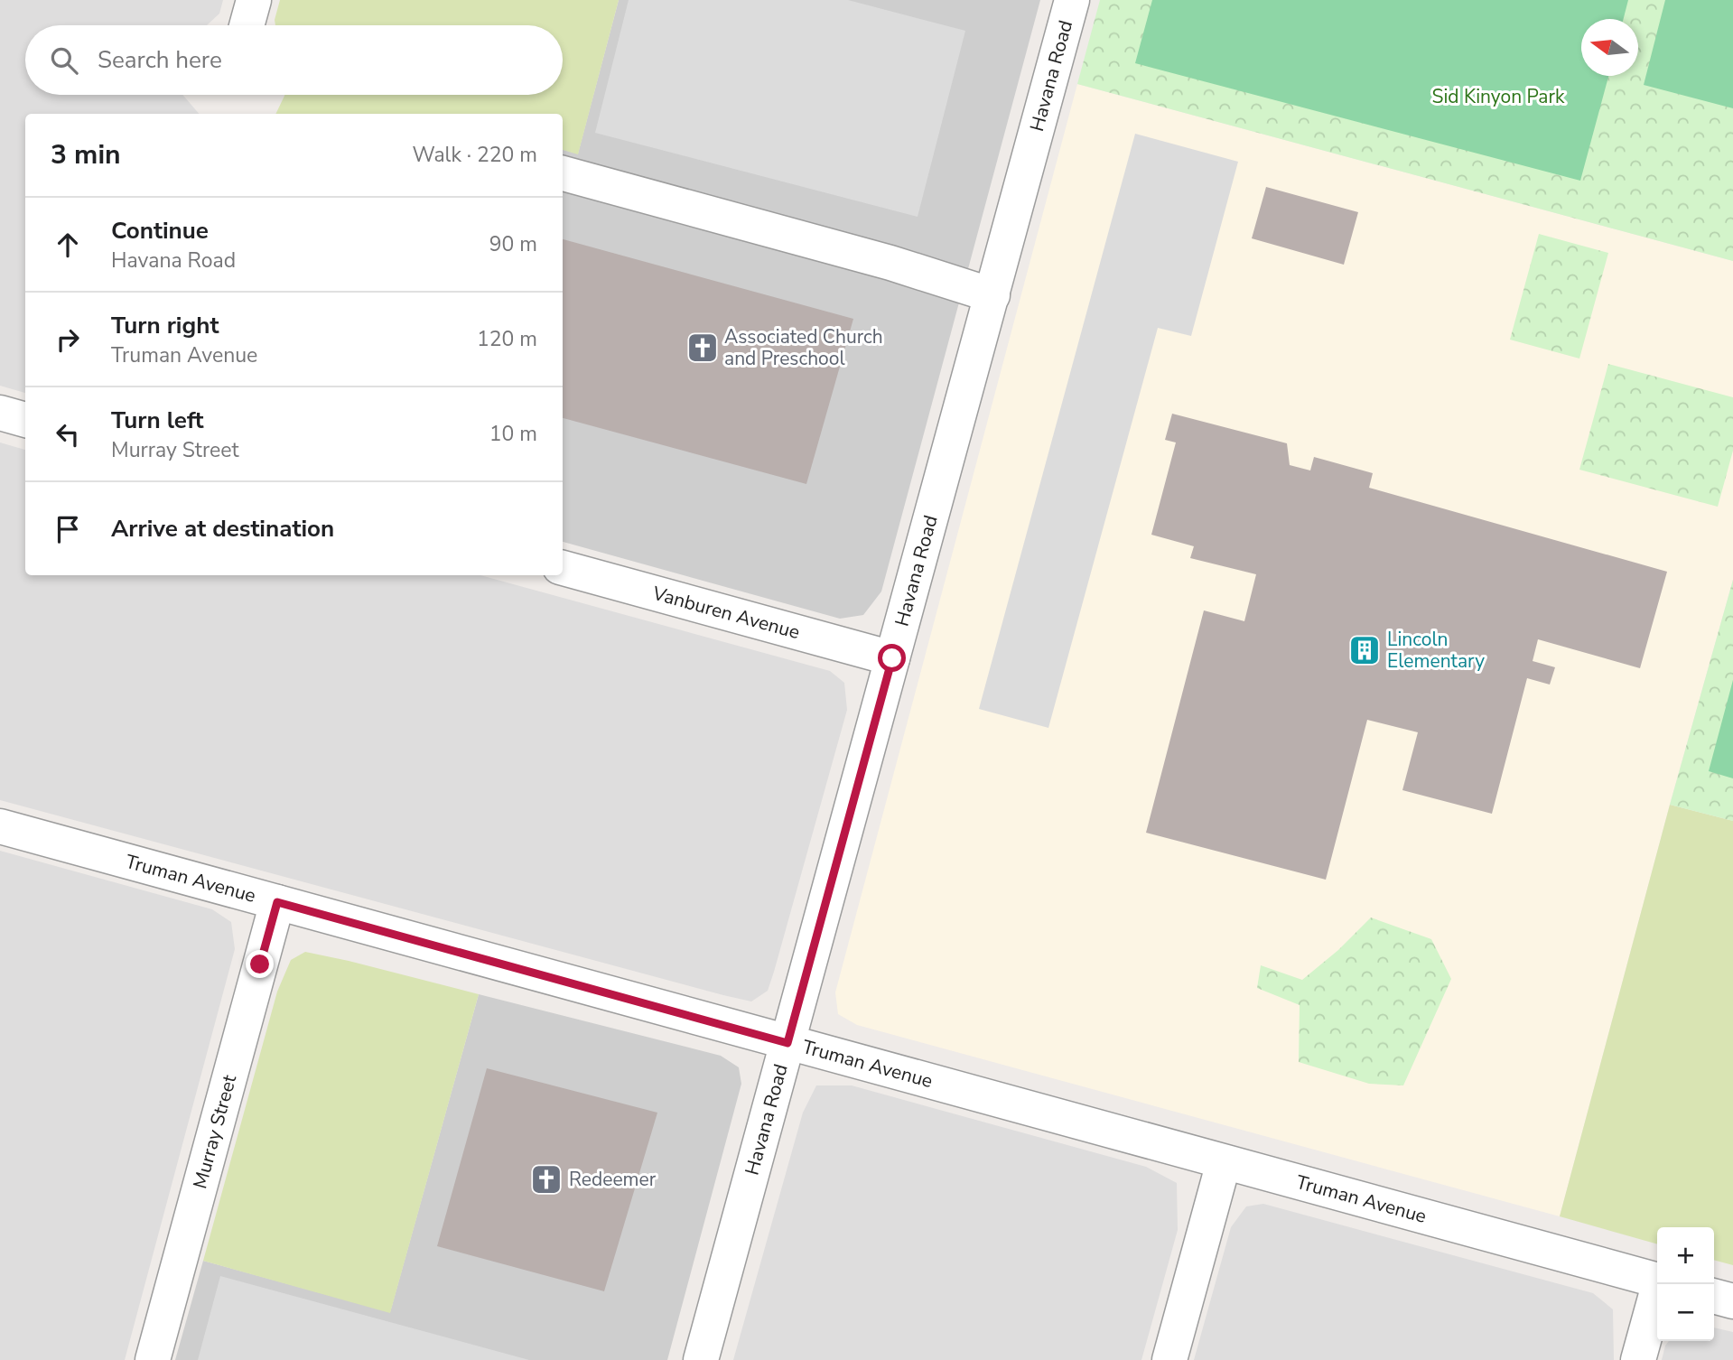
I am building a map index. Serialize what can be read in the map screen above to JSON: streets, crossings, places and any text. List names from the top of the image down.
{
  "streets": {
    "street": [
      "Havana Road",
      "Vanburen Avenue",
      "Truman Avenue",
      "Murray Street"
    ]
  },
  "crossings": [
    ["Havana Road", "Vanburen Avenue"],
    ["Havana Road", "Truman Avenue"],
    ["Truman Avenue", "Murray Street"]
  ],
  "parks": ["Sid Kinyon Park"],
  "places": {
    "church": ["Associated Church and Preschool", "Redeemer"],
    "building": ["Lincoln Elementary"]
  },
  "north": "left",
  "page": {
    "search": "Search here",
    "heading": ["3 min", "Walk · 220 m"],
    "list": [
      ["Continue", "Havana Road", "90 m"],
      ["Turn right", "Truman Avenue", "120 m"],
      ["Turn left", "Murray Street", "10 m"],
      "Arrive at destination"
    ],
    "map_buttons": ["+", "−"]
  }
}
